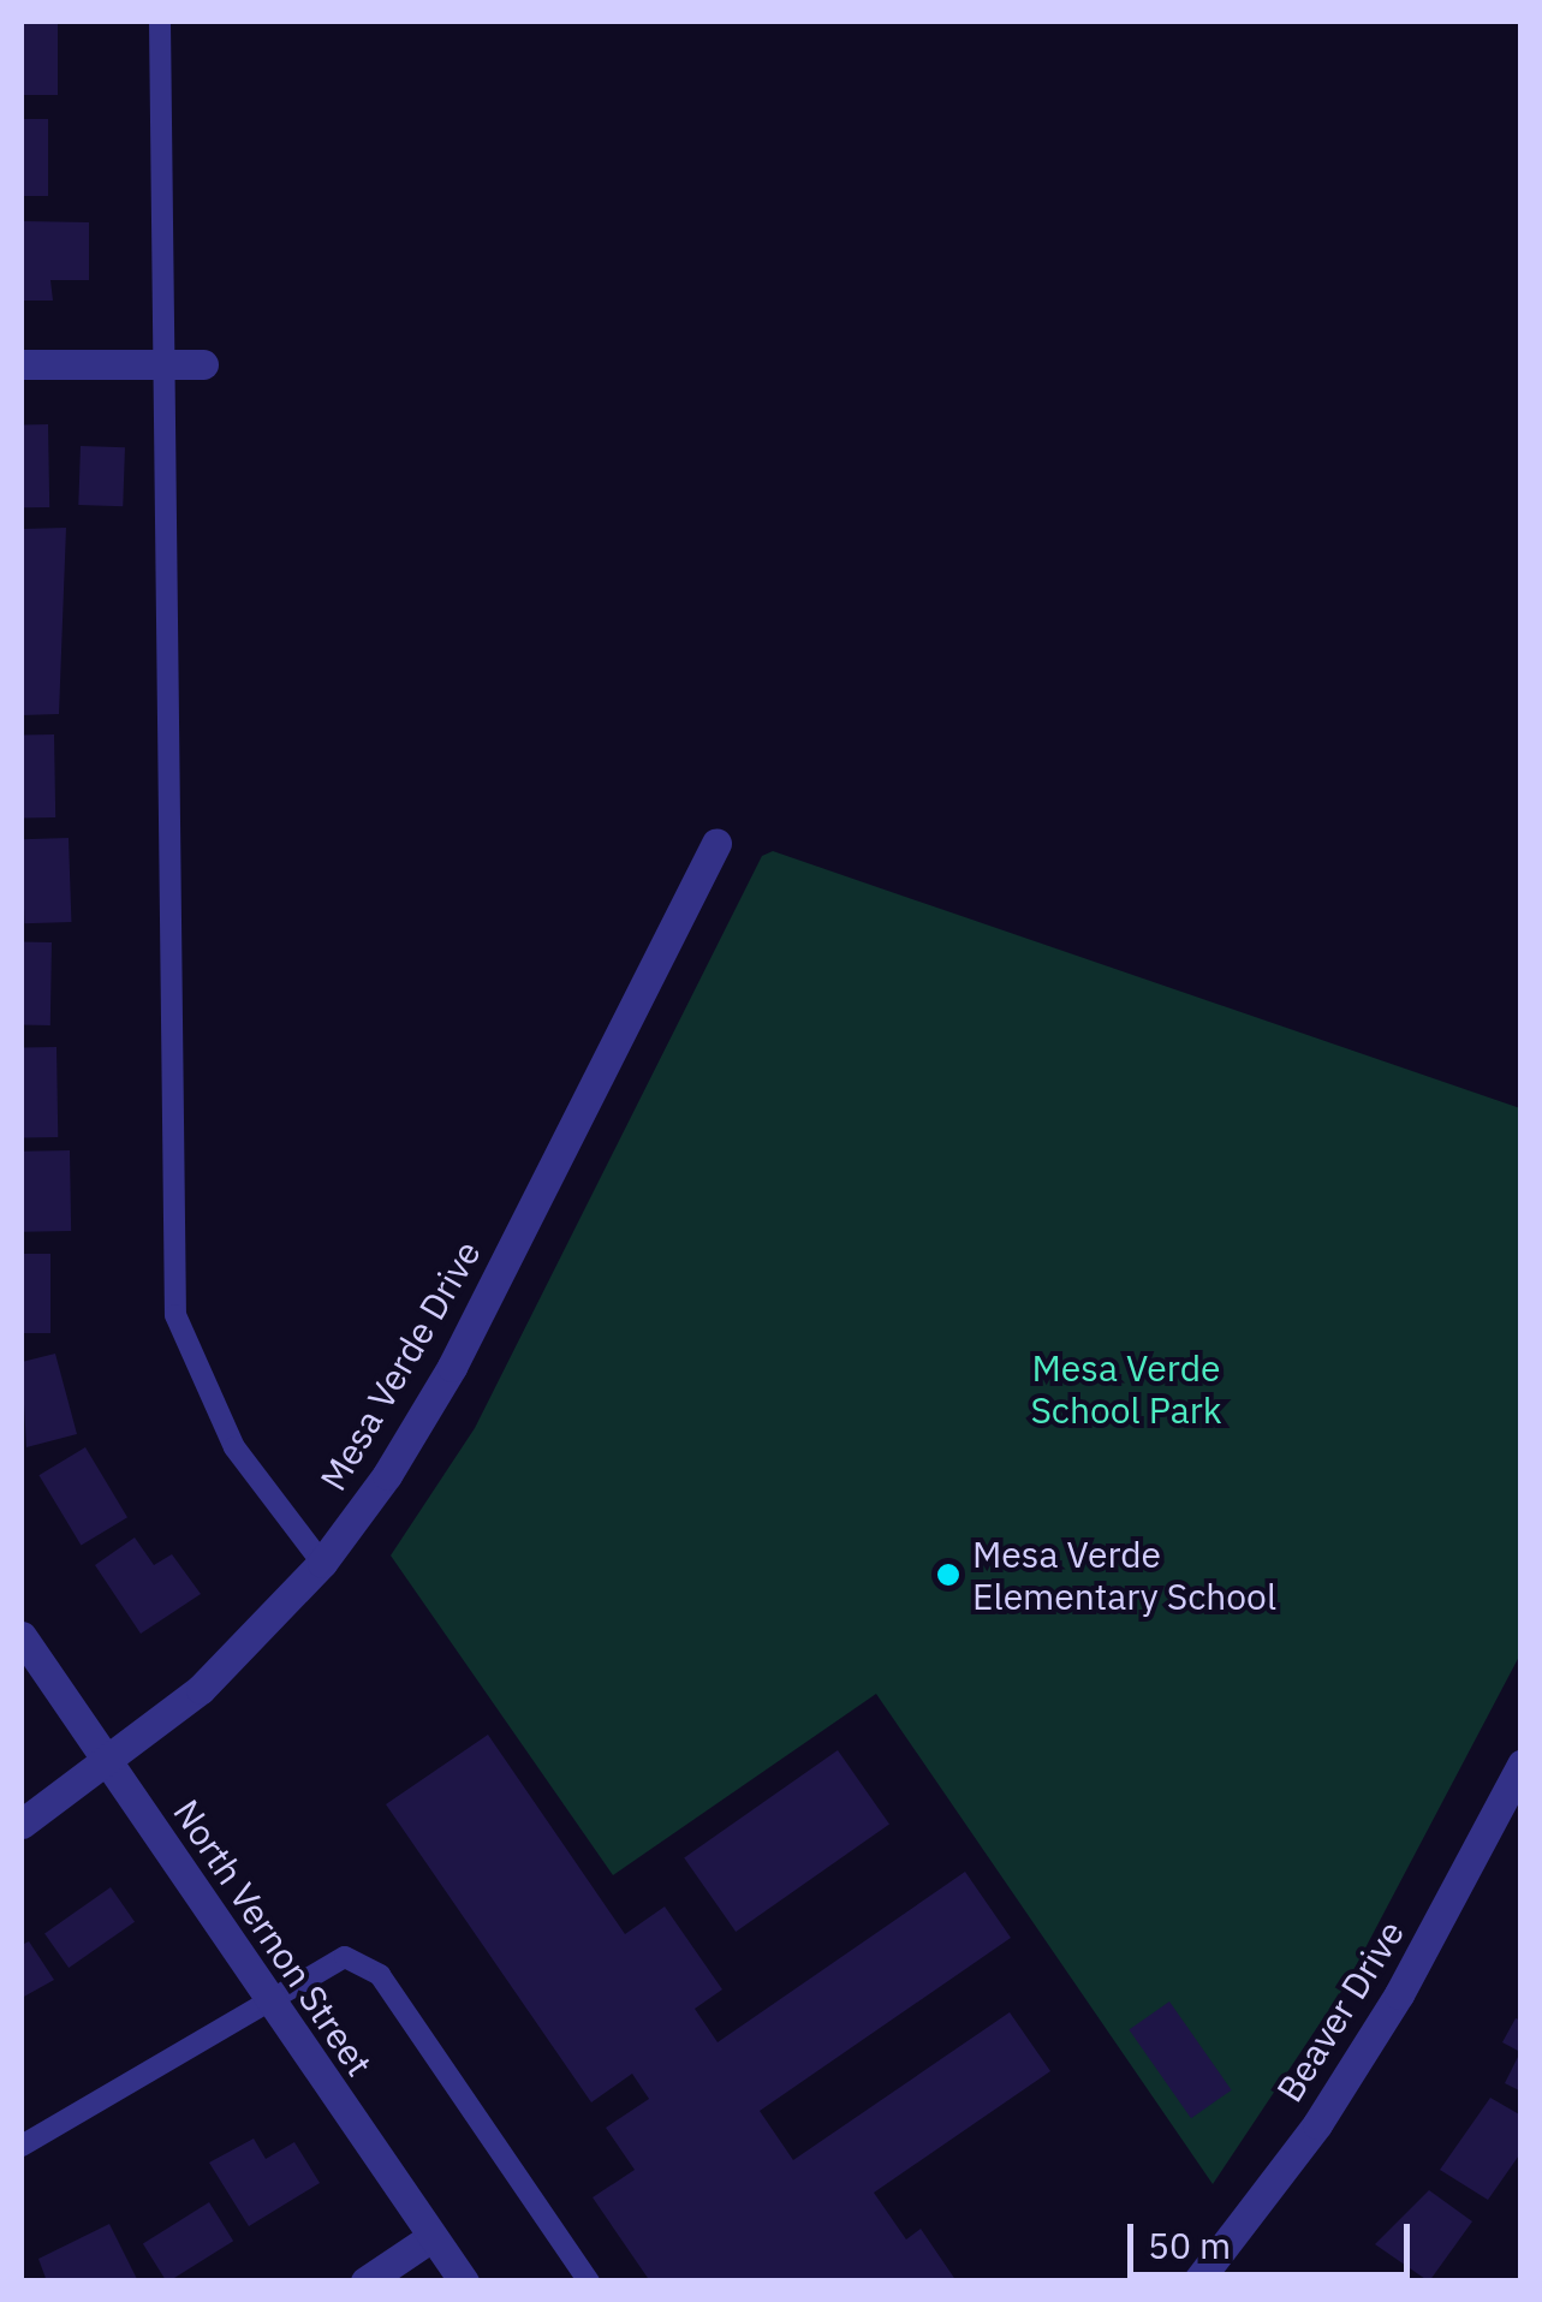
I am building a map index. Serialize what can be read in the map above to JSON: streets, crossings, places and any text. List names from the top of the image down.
{
  "streets": {
    "street": ["Mesa Verde Drive", "North Vernon Street", "Beaver Drive"]
  },
  "crossings": [
    ["Mesa Verde Drive", "North Vernon Street"]
  ],
  "parks": ["Mesa Verde School Park"],
  "places": ["Mesa Verde Elementary School"],
  "scale_bar": "50 m"
}
